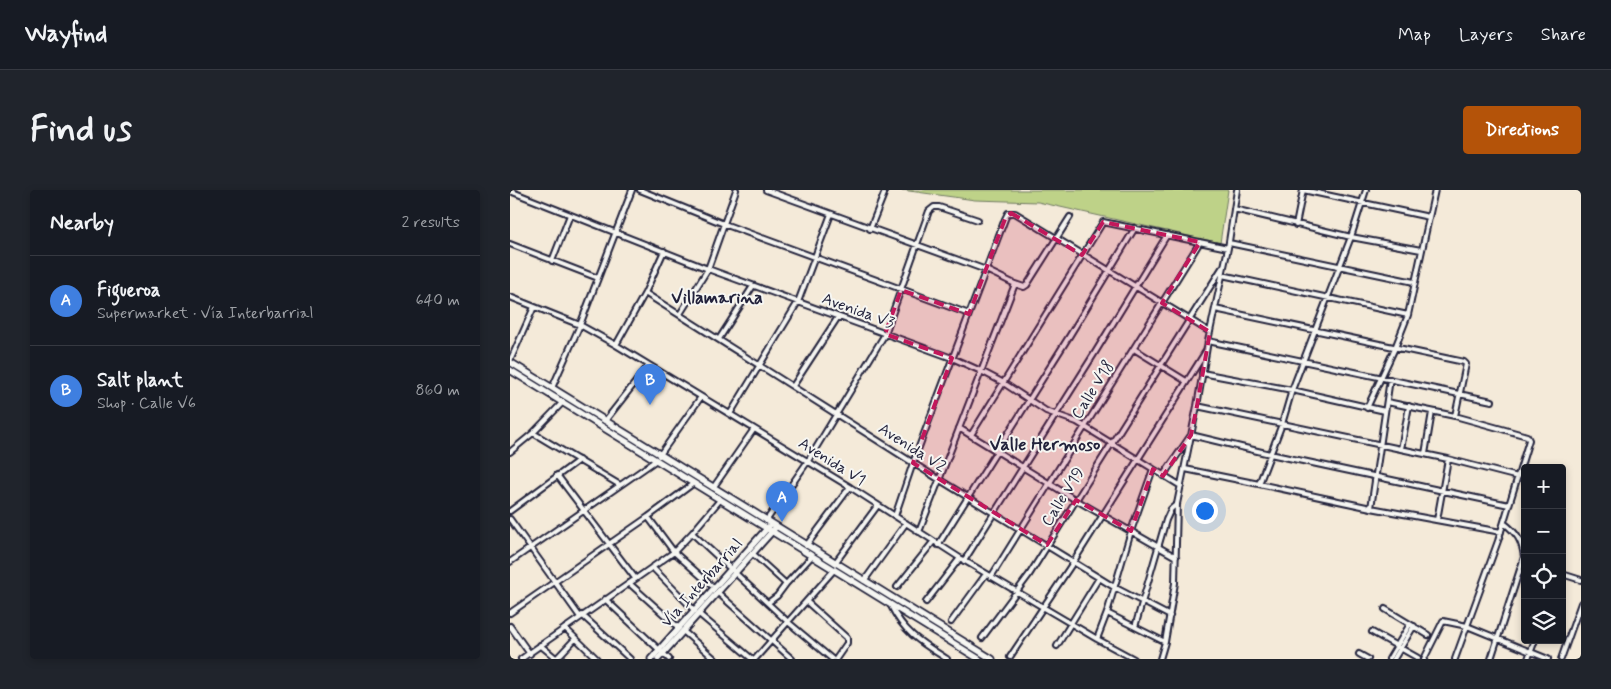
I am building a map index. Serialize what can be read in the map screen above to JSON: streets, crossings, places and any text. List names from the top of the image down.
{
  "streets": {
    "main road": ["Vía Interbarrial"],
    "street": [
      "Avenida V3",
      "Calle V18",
      "Avenida V2",
      "Avenida V1",
      "Calle V19"
    ]
  },
  "crossings": [
    ["Avenida V3", "Calle V18"],
    ["Avenida V3", "Calle V19"],
    ["Calle V18", "Avenida V2"],
    ["Calle V18", "Avenida V1"],
    ["Avenida V2", "Calle V19"],
    ["Avenida V1", "Calle V19"]
  ],
  "districts": ["Villamarina", "Valle Hermoso"],
  "page": {
    "header": "Wayfind",
    "nav": ["Map", "Layers", "Share"],
    "buttons": "Directions",
    "title": "Find us",
    "heading": ["Nearby", "2 results"],
    "list": [
      {
        "mark": "A",
        "name": "Figueroa",
        "note": "Supermarket · Vía Interbarrial",
        "value": "640 m"
      },
      {
        "mark": "B",
        "name": "Salt plant",
        "note": "Shop · Calle V6",
        "value": "860 m"
      }
    ],
    "pins": ["B", "A"],
    "map_buttons": ["+", "−"]
  }
}
